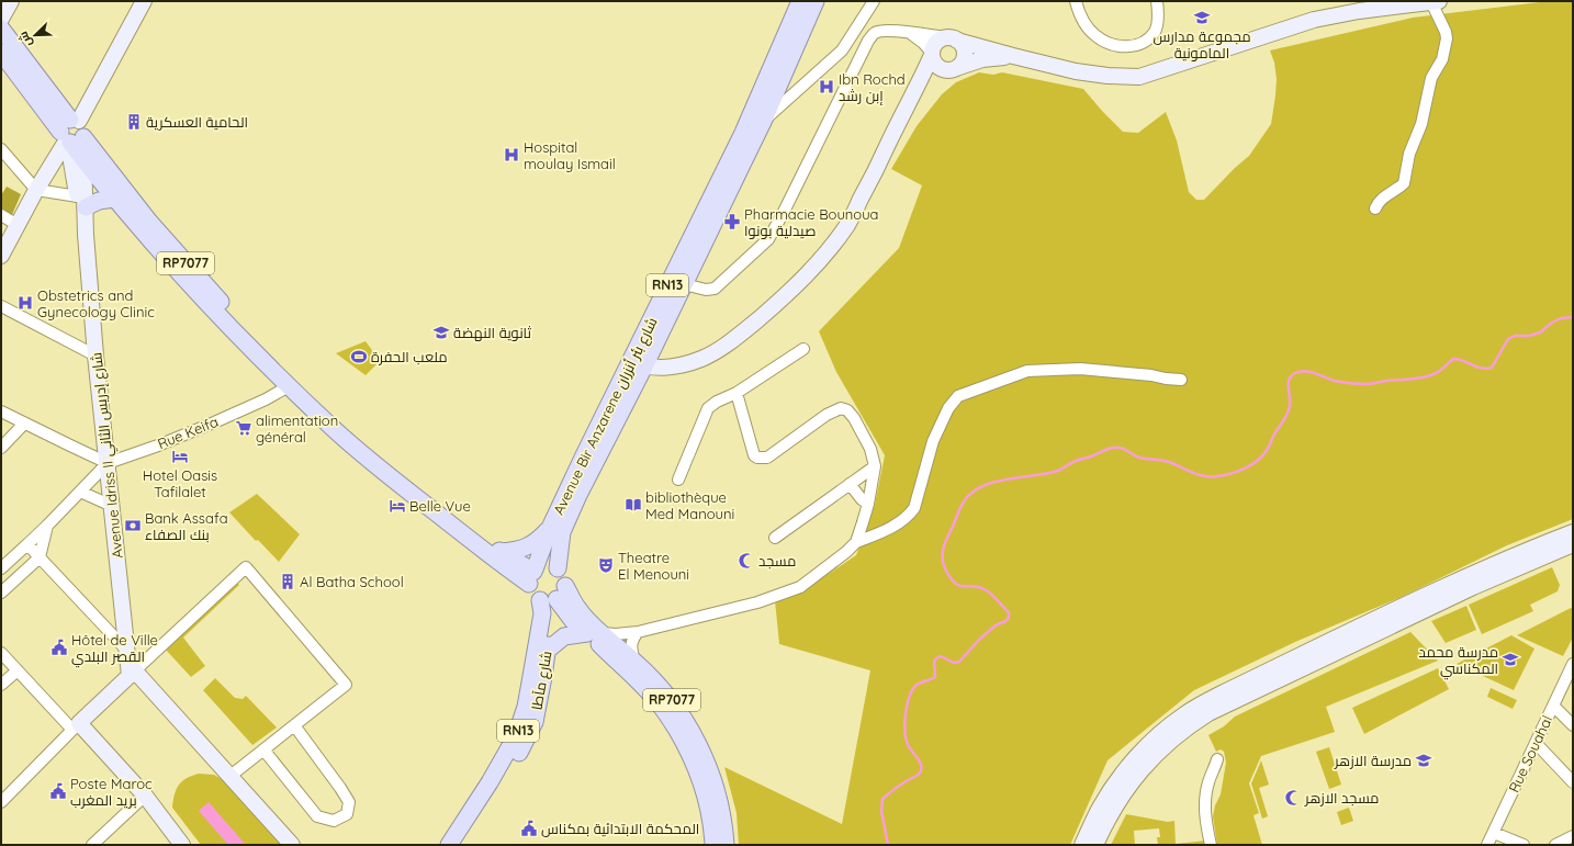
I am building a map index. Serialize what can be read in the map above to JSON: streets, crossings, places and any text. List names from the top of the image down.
{
  "streets": {
    "main road": [
      "RP7077",
      "RN13",
      "Avenue Bir Anzarene شارع بئر أنزران",
      "Avenue Idriss II شارع إدريس الثاني",
      "شارع مآطا"
    ],
    "street": ["Rue Keifa", "Rue Souahal"]
  },
  "crossings": [
    ["RP7077", "RN13"],
    ["RP7077", "Avenue Bir Anzarene شارع بئر أنزران"],
    ["RP7077", "Rue Keifa"],
    ["RP7077", "Avenue Idriss II شارع إدريس الثاني"],
    ["RP7077", "شارع مآطا"],
    ["RN13", "Avenue Bir Anzarene شارع بئر أنزران"],
    ["RN13", "شارع مآطا"],
    ["Avenue Bir Anzarene شارع بئر أنزران", "شارع مآطا"],
    ["Rue Keifa", "Avenue Idriss II شارع إدريس الثاني"]
  ],
  "places": {
    "school or university": [
      "مجموعة مدارس المامونية",
      "ثانوية النهضة",
      "مدرسة محمد المكناسي",
      "مدرسة الازهر"
    ],
    "hospital": ["Ibn Rochd إبن رشد", "Hospital moulay Ismail", "Obstetrics and Gynecology Clinic"],
    "building": ["الحامية العسكرية", "Al Batha School"],
    "pharmacy": ["Pharmacie Bounoua صيدلية بونوا"],
    "sports": ["ملعب الحفرة"],
    "supermarket": ["alimentation général"],
    "hotel": ["Hotel Oasis Tafilalet", "Belle Vue"],
    "library": ["bibliothèque Med Manouni"],
    "bank": ["Bank Assafa بنك الصفاء"],
    "mosque": ["مسجد", "مسجد الازهر"],
    "theatre": ["Theatre El Menouni"],
    "public building": ["Hôtel de Ville القصر البلدي", "Poste Maroc بريد المغرب", "المحكمة الابتدائية بمكناس"]
  },
  "north": "bottom left"
}
